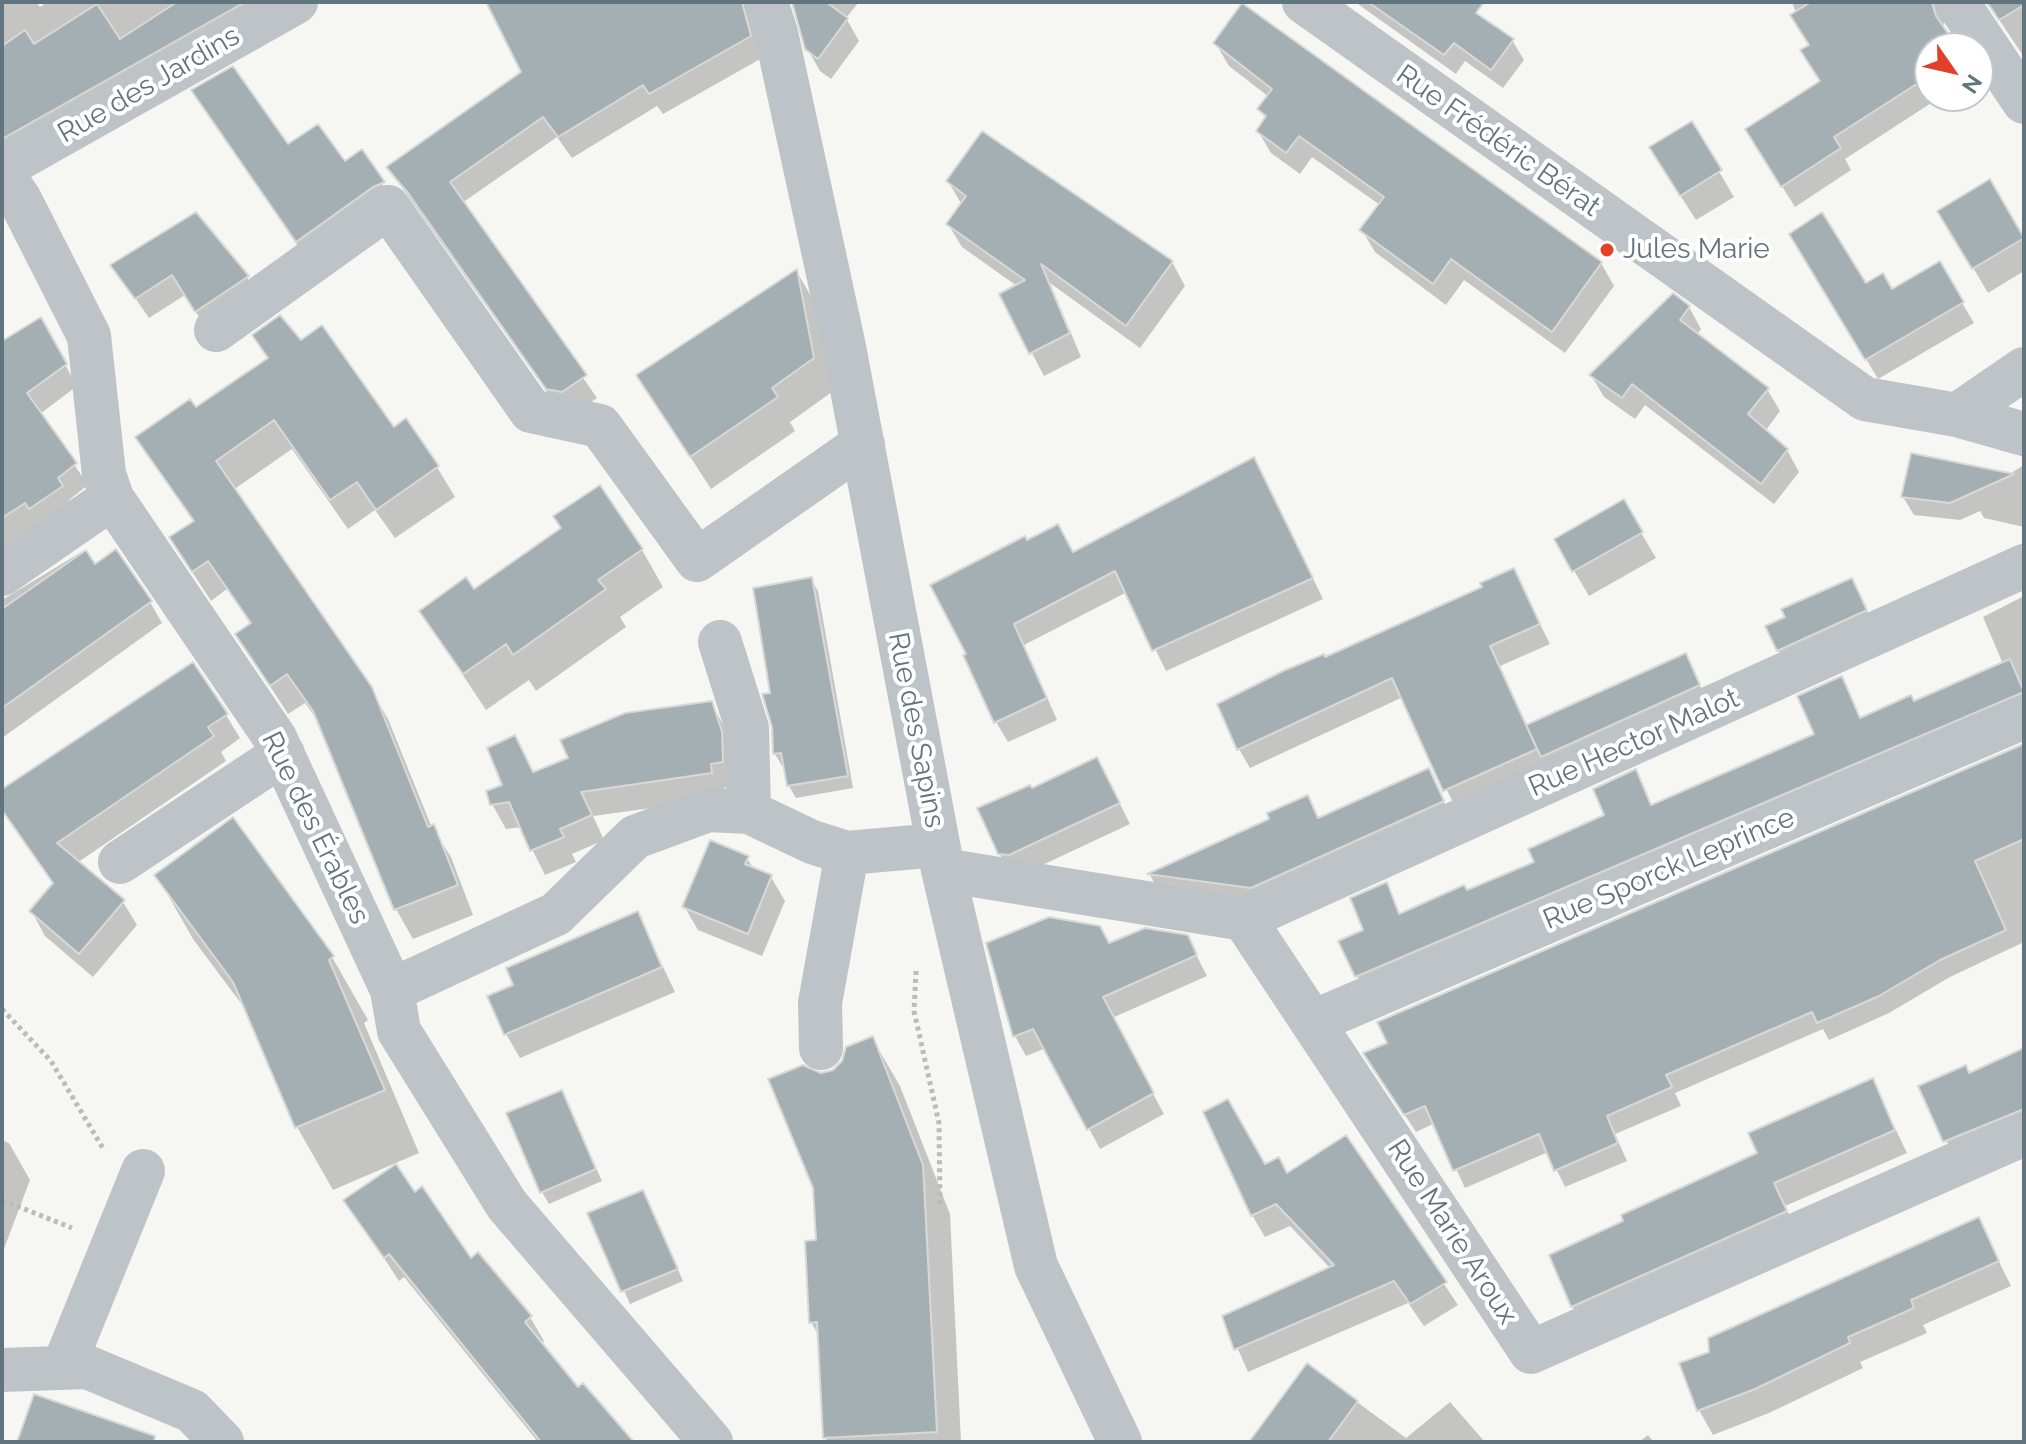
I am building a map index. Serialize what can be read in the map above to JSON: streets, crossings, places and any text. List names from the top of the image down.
{
  "streets": {
    "street": [
      "Rue des Jardins",
      "Rue Frédéric Bérat",
      "Rue des Sapins",
      "Rue Hector Malot",
      "Rue des Érables",
      "Rue Sporck Leprince",
      "Rue Marie Aroux"
    ]
  },
  "crossings": [
    ["Rue des Jardins", "Rue des Érables"],
    ["Rue Hector Malot", "Rue Marie Aroux"],
    ["Rue Sporck Leprince", "Rue Marie Aroux"]
  ],
  "places": ["Jules Marie"],
  "north": "bottom right"
}
